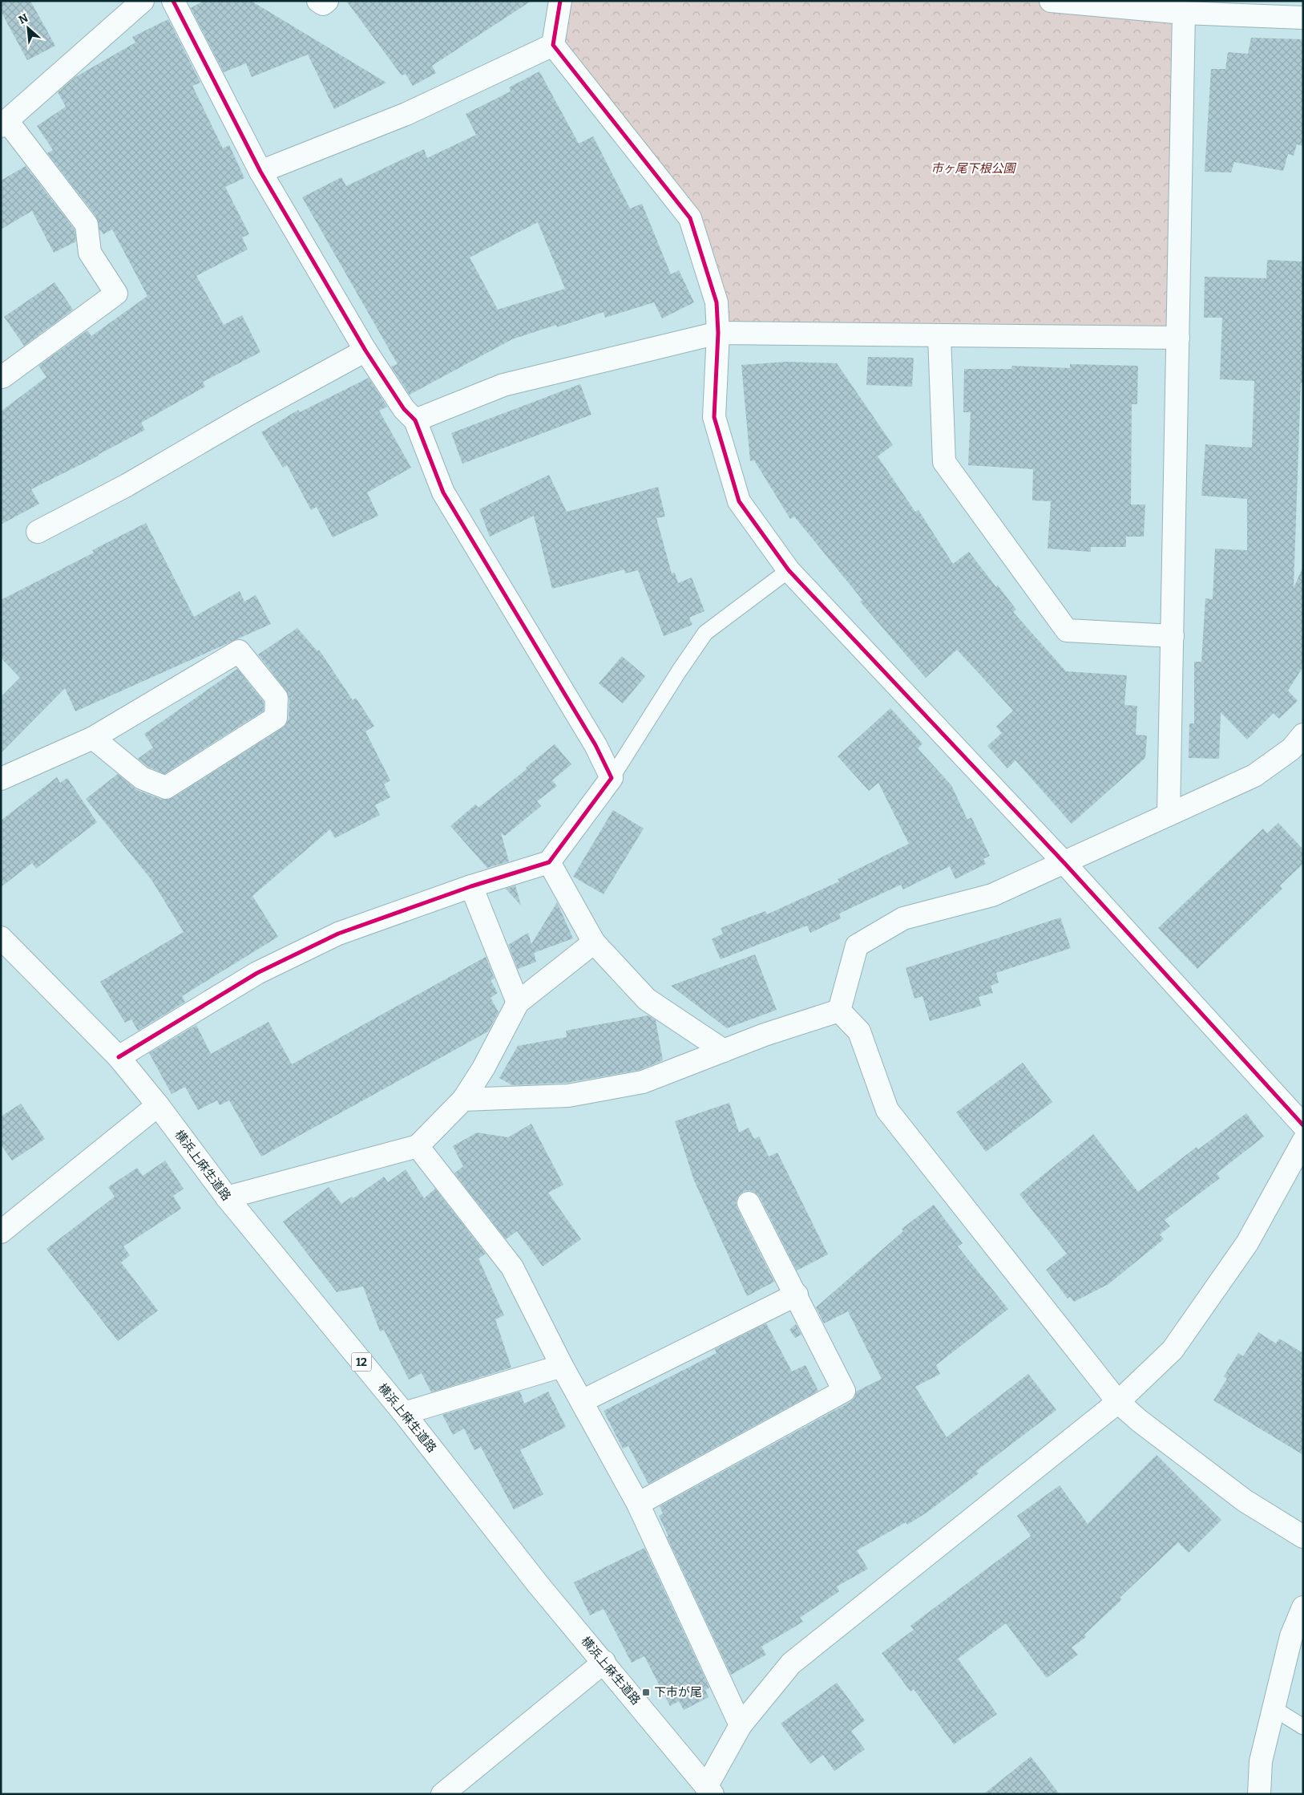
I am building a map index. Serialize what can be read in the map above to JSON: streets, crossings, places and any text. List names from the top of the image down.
{
  "streets": {
    "street": ["横浜上麻生道路", "12"]
  },
  "parks": ["市ヶ尾下根公園"],
  "places": {
    "transit": ["下市が尾"]
  },
  "north": "top left"
}
